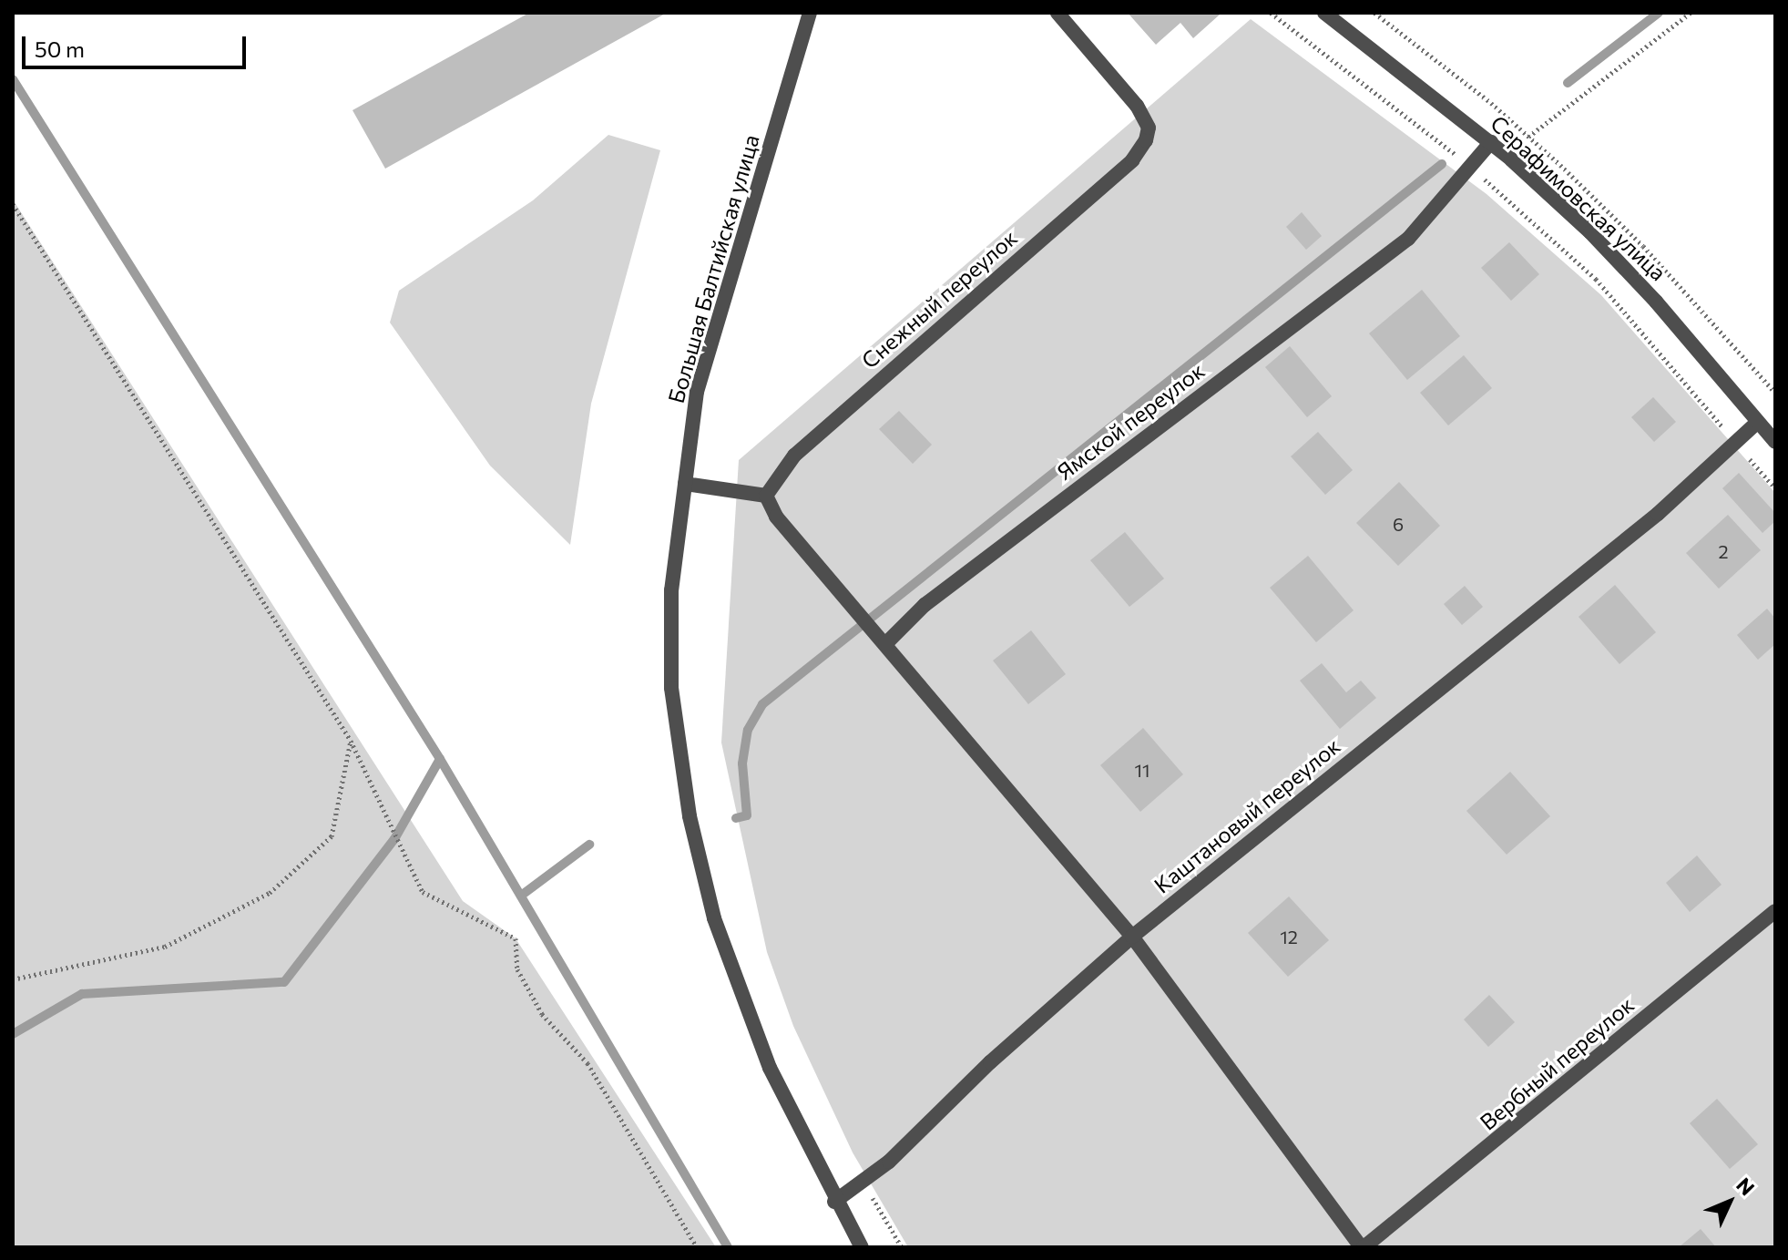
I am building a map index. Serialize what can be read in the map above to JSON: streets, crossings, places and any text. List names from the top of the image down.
{
  "streets": {
    "street": [
      "Серафимовская улица",
      "Большая Балтийская улица",
      "Снежный переулок",
      "Ямской переулок",
      "Каштановый переулок",
      "Вербный переулок"
    ]
  },
  "crossings": [
    ["Серафимовская улица", "Ямской переулок"],
    ["Серафимовская улица", "Каштановый переулок"],
    ["Большая Балтийская улица", "Каштановый переулок"]
  ],
  "house_numbers": [
    "6",
    "2",
    "11",
    "12"
  ],
  "scale_bar": "50 m",
  "north": "top right"
}
